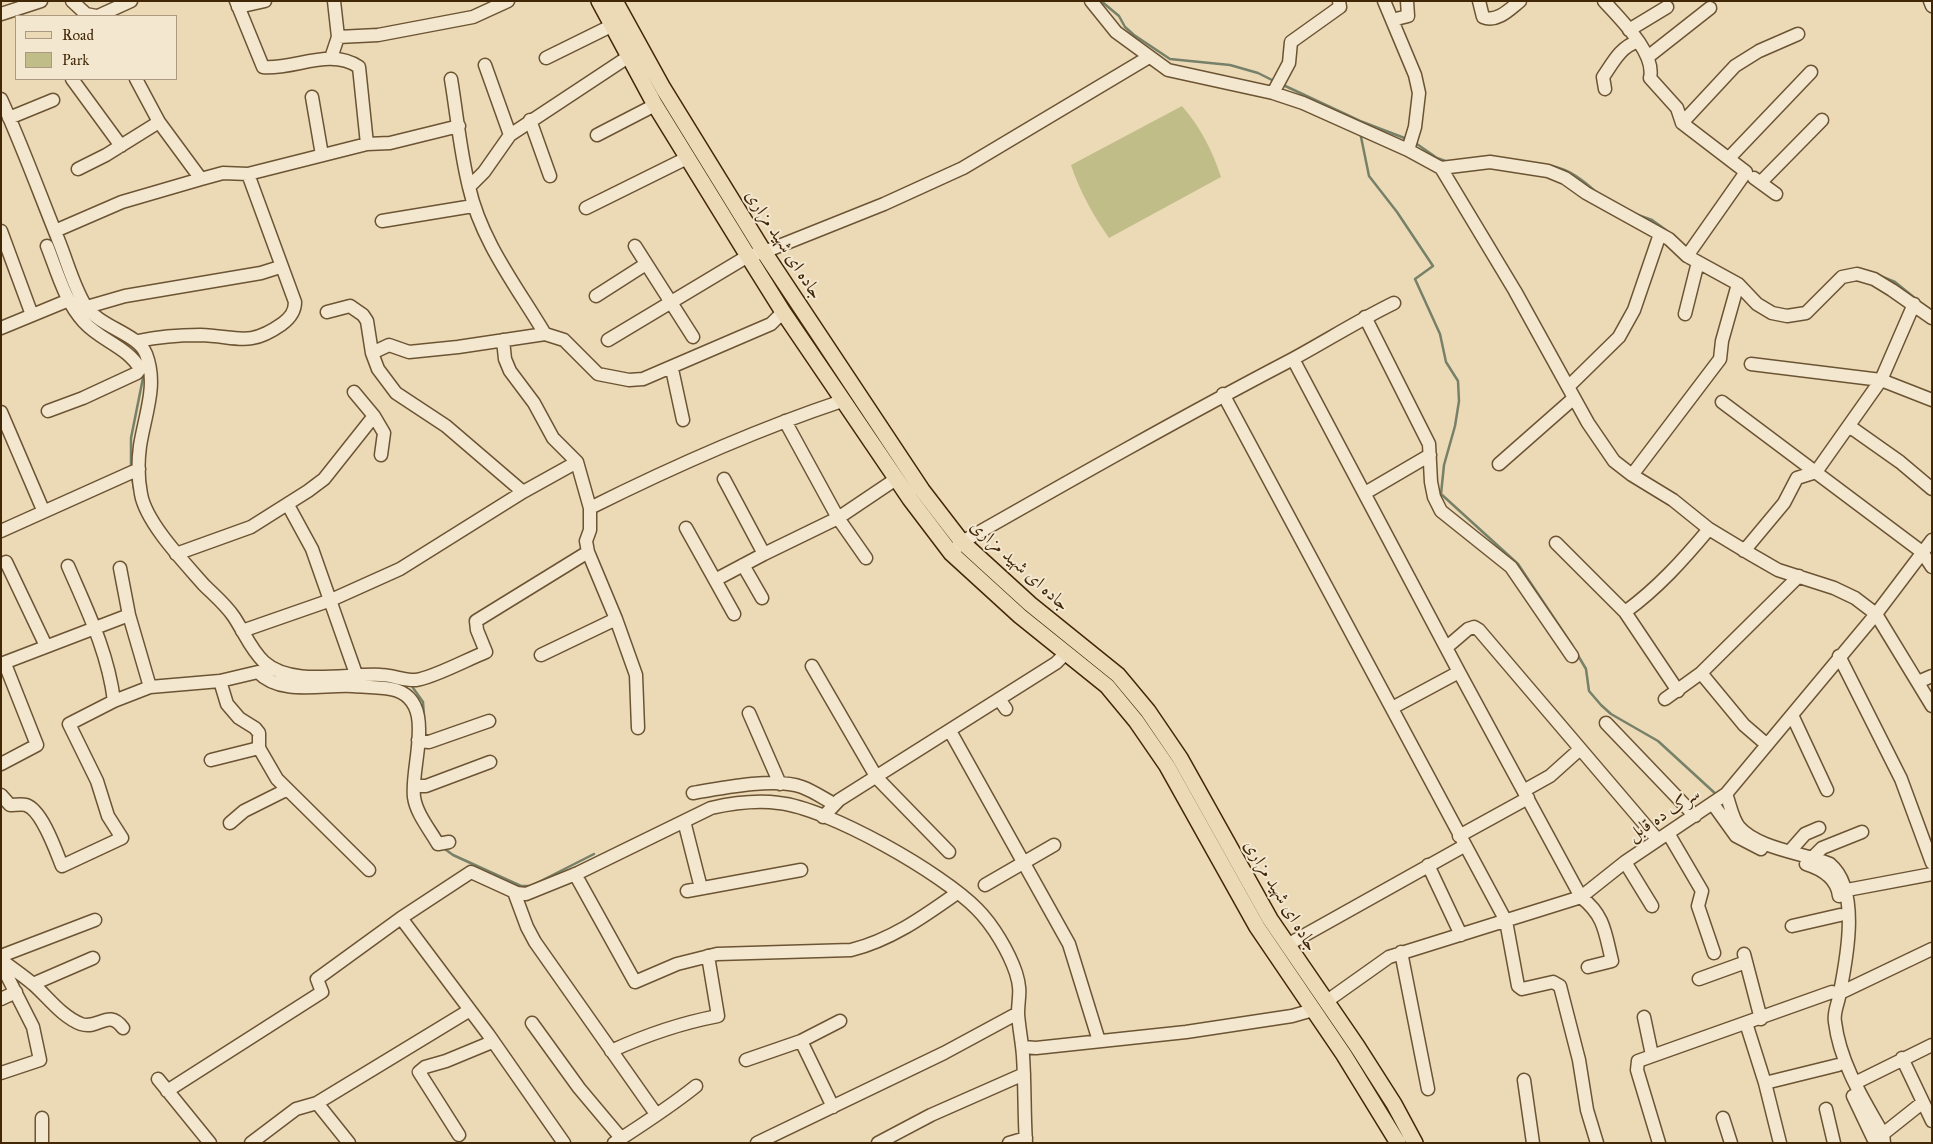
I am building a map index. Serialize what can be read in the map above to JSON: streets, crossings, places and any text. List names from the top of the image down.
{
  "streets": {
    "main road": ["جاده ای شهید مزاری"],
    "street": ["سرک ده قابل"]
  },
  "crossings": [
    ["جاده ای شهید مزاری", "سرک ده قابل"]
  ],
  "legend": ["Road", "Park"]
}
